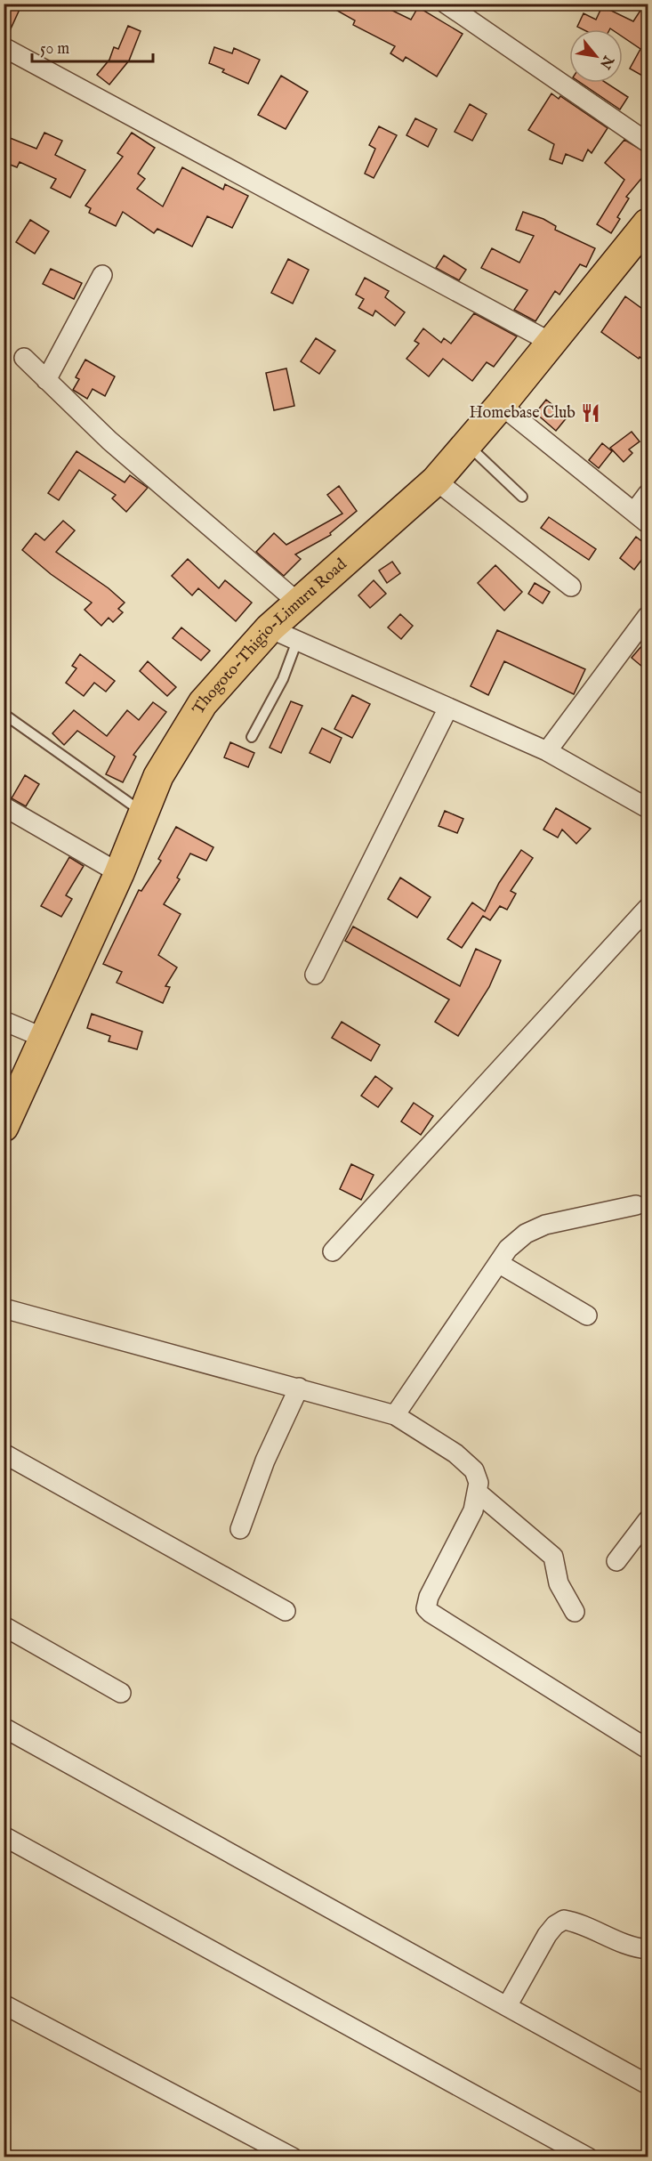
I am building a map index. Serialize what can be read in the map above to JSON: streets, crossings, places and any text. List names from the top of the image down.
{
  "streets": {
    "highway": ["Thogoto-Thigio-Limuru Road"]
  },
  "places": {
    "restaurant": ["Homebase Club"]
  },
  "scale_bar": "50 m",
  "north": "bottom right"
}
